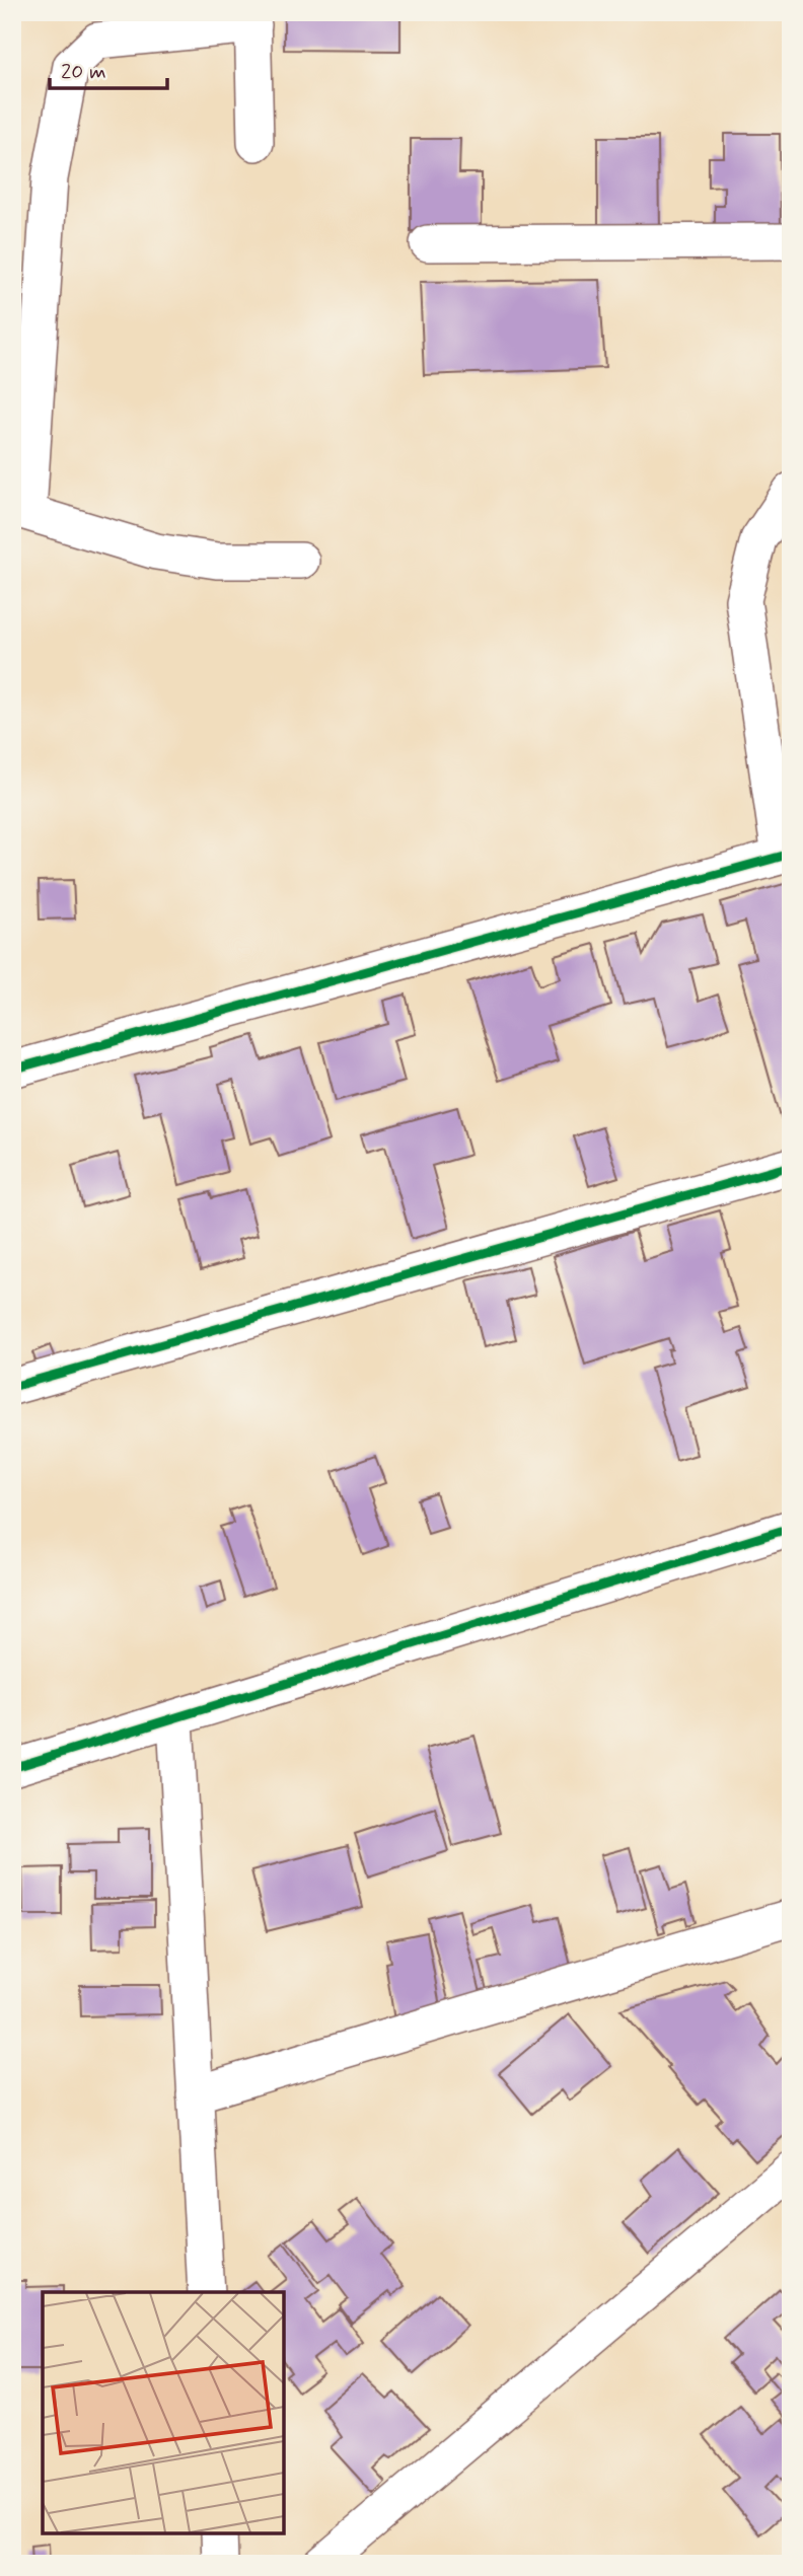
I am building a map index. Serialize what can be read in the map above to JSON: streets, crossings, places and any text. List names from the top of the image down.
{
  "scale_bar": "20 m"
}
